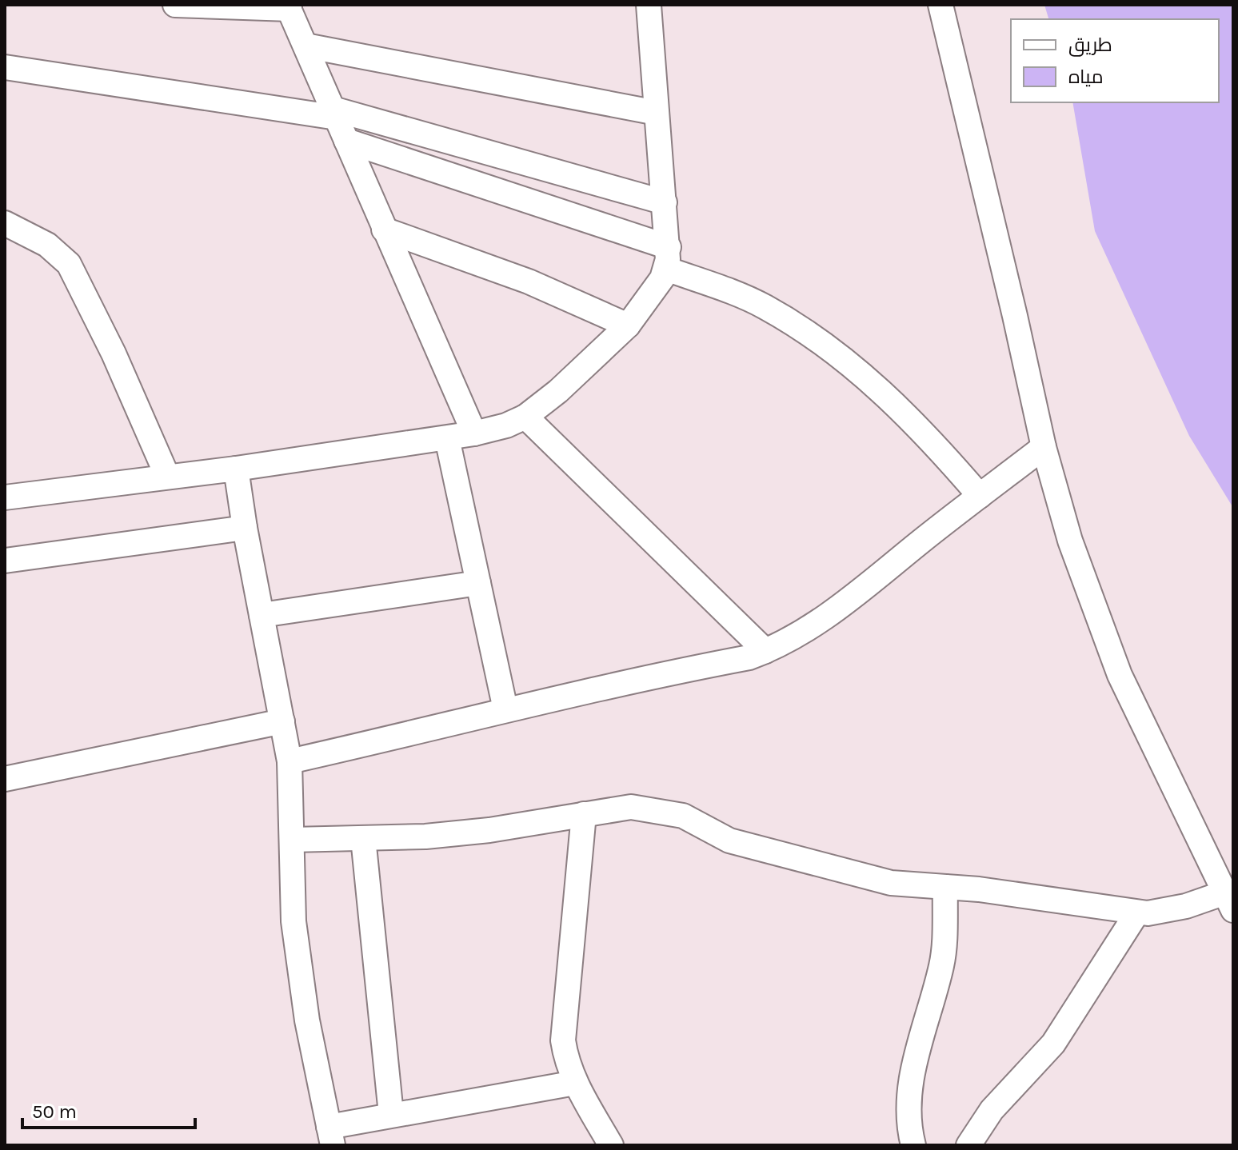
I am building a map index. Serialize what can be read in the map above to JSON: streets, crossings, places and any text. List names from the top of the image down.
{
  "legend": ["طريق", "مياه"],
  "scale_bar": "50 m"
}
